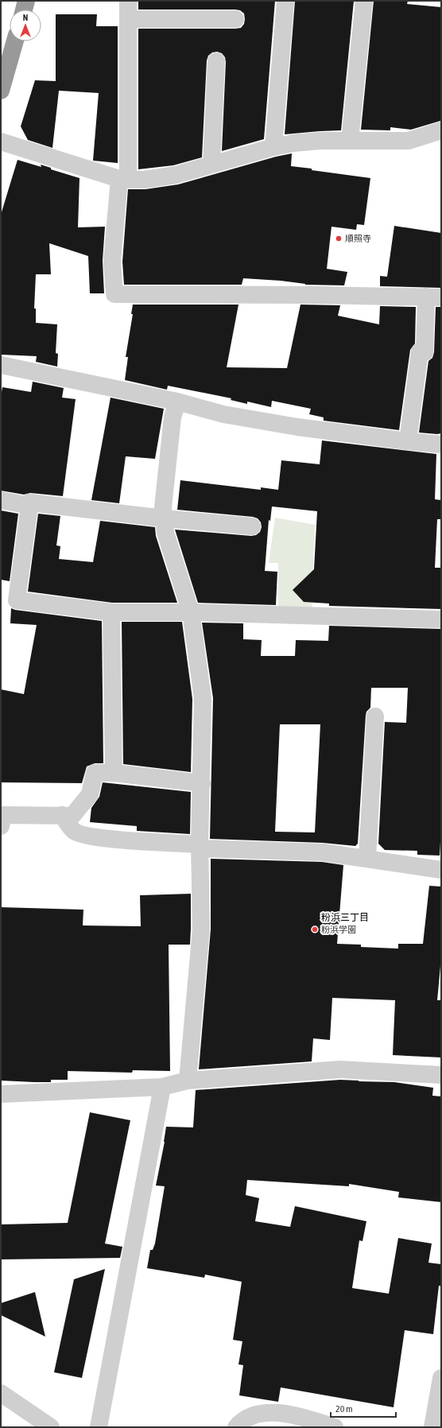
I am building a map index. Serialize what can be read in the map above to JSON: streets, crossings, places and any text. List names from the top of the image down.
{
  "districts": ["粉浜三丁目"],
  "places": ["順照寺", "粉浜学園"],
  "scale_bar": "20 m",
  "north": "top"
}
